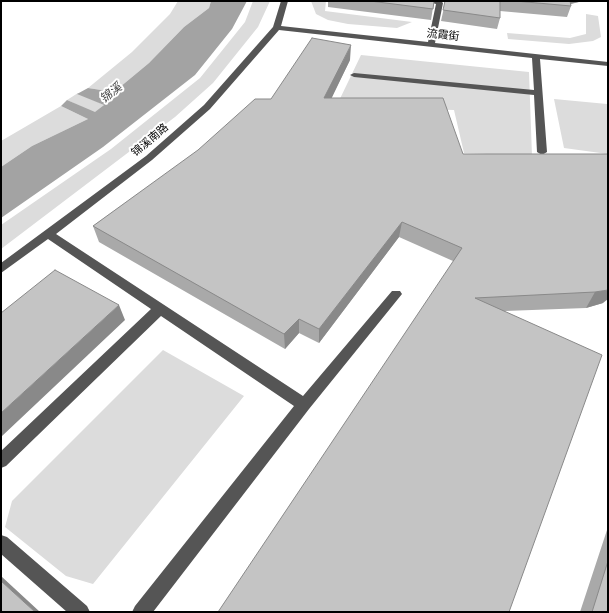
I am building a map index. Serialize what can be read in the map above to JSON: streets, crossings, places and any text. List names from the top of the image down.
{
  "streets": {
    "street": ["流霞街", "锦溪南路"]
  },
  "crossings": [
    ["流霞街", "锦溪南路"]
  ],
  "water": ["锦溪"]
}
